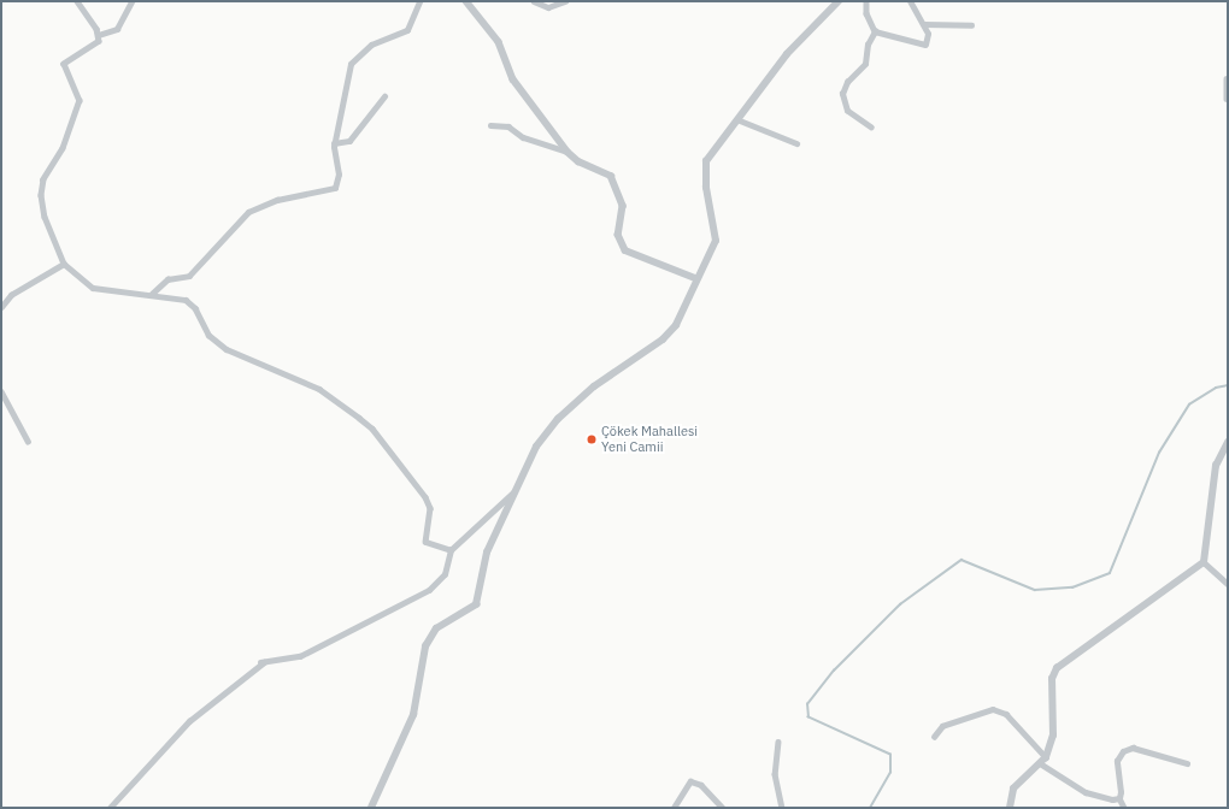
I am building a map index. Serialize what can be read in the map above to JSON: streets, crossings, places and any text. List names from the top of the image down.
{
  "places": ["Çökek Mahallesi Yeni Camii"]
}
